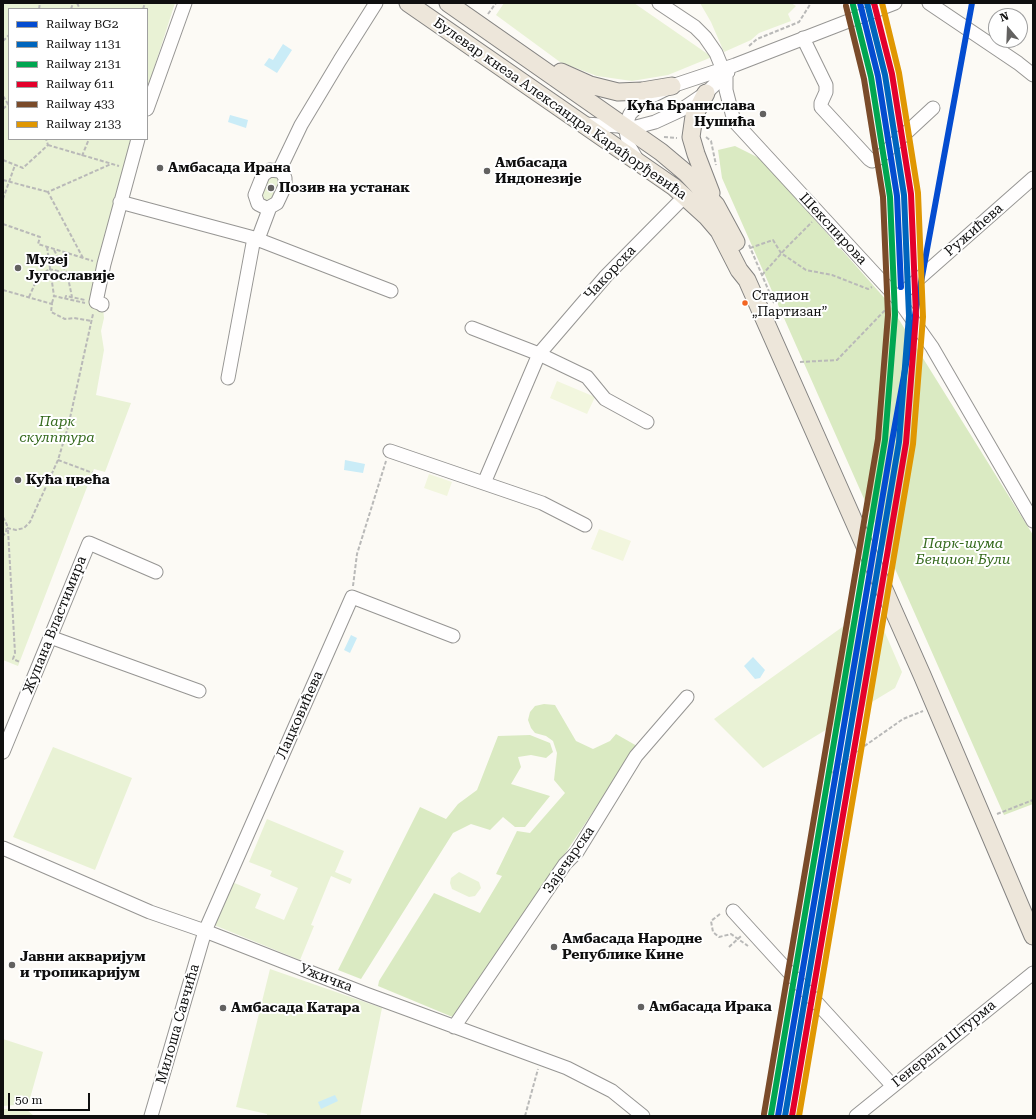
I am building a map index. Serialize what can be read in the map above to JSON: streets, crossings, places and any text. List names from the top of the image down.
{
  "streets": {
    "main road": ["Булевар кнеза Александра Карађорђевића"],
    "street": [
      "Шекспирова",
      "Ружићева",
      "Чакорска",
      "Жупана Властимира",
      "Лацковићева",
      "Зајечарска",
      "Ужичка",
      "Милоша Савчића",
      "Генерала Штурма"
    ]
  },
  "crossings": [
    ["Булевар кнеза Александра Карађорђевића", "Чакорска"],
    ["Шекспирова", "Ружићева"],
    ["Лацковићева", "Ужичка"],
    ["Лацковићева", "Милоша Савчића"],
    ["Зајечарска", "Ужичка"],
    ["Ужичка", "Милоша Савчића"]
  ],
  "parks": ["Парк скулптура", "Парк-шума Бенцион Були"],
  "places": [
    "Кућа Бранислава Нушића",
    "Амбасада Ирана",
    "Амбасада Индонезије",
    "Позив на устанак",
    "Музеј Југославије",
    "Стадион „Партизан”",
    "Кућа цвећа",
    "Амбасада Народне Републике Кине",
    "Јавни акваријум и тропикаријум",
    "Амбасада Ирака",
    "Амбасада Катара"
  ],
  "lines": [
    "rail line BG2",
    "rail line 1131",
    "rail line 611",
    "rail line 2133",
    "rail line 2131",
    "rail line 433"
  ],
  "legend": [
    "Railway BG2",
    "Railway 1131",
    "Railway 2131",
    "Railway 611",
    "Railway 433",
    "Railway 2133"
  ],
  "scale_bar": "50 m",
  "north": "top"
}
